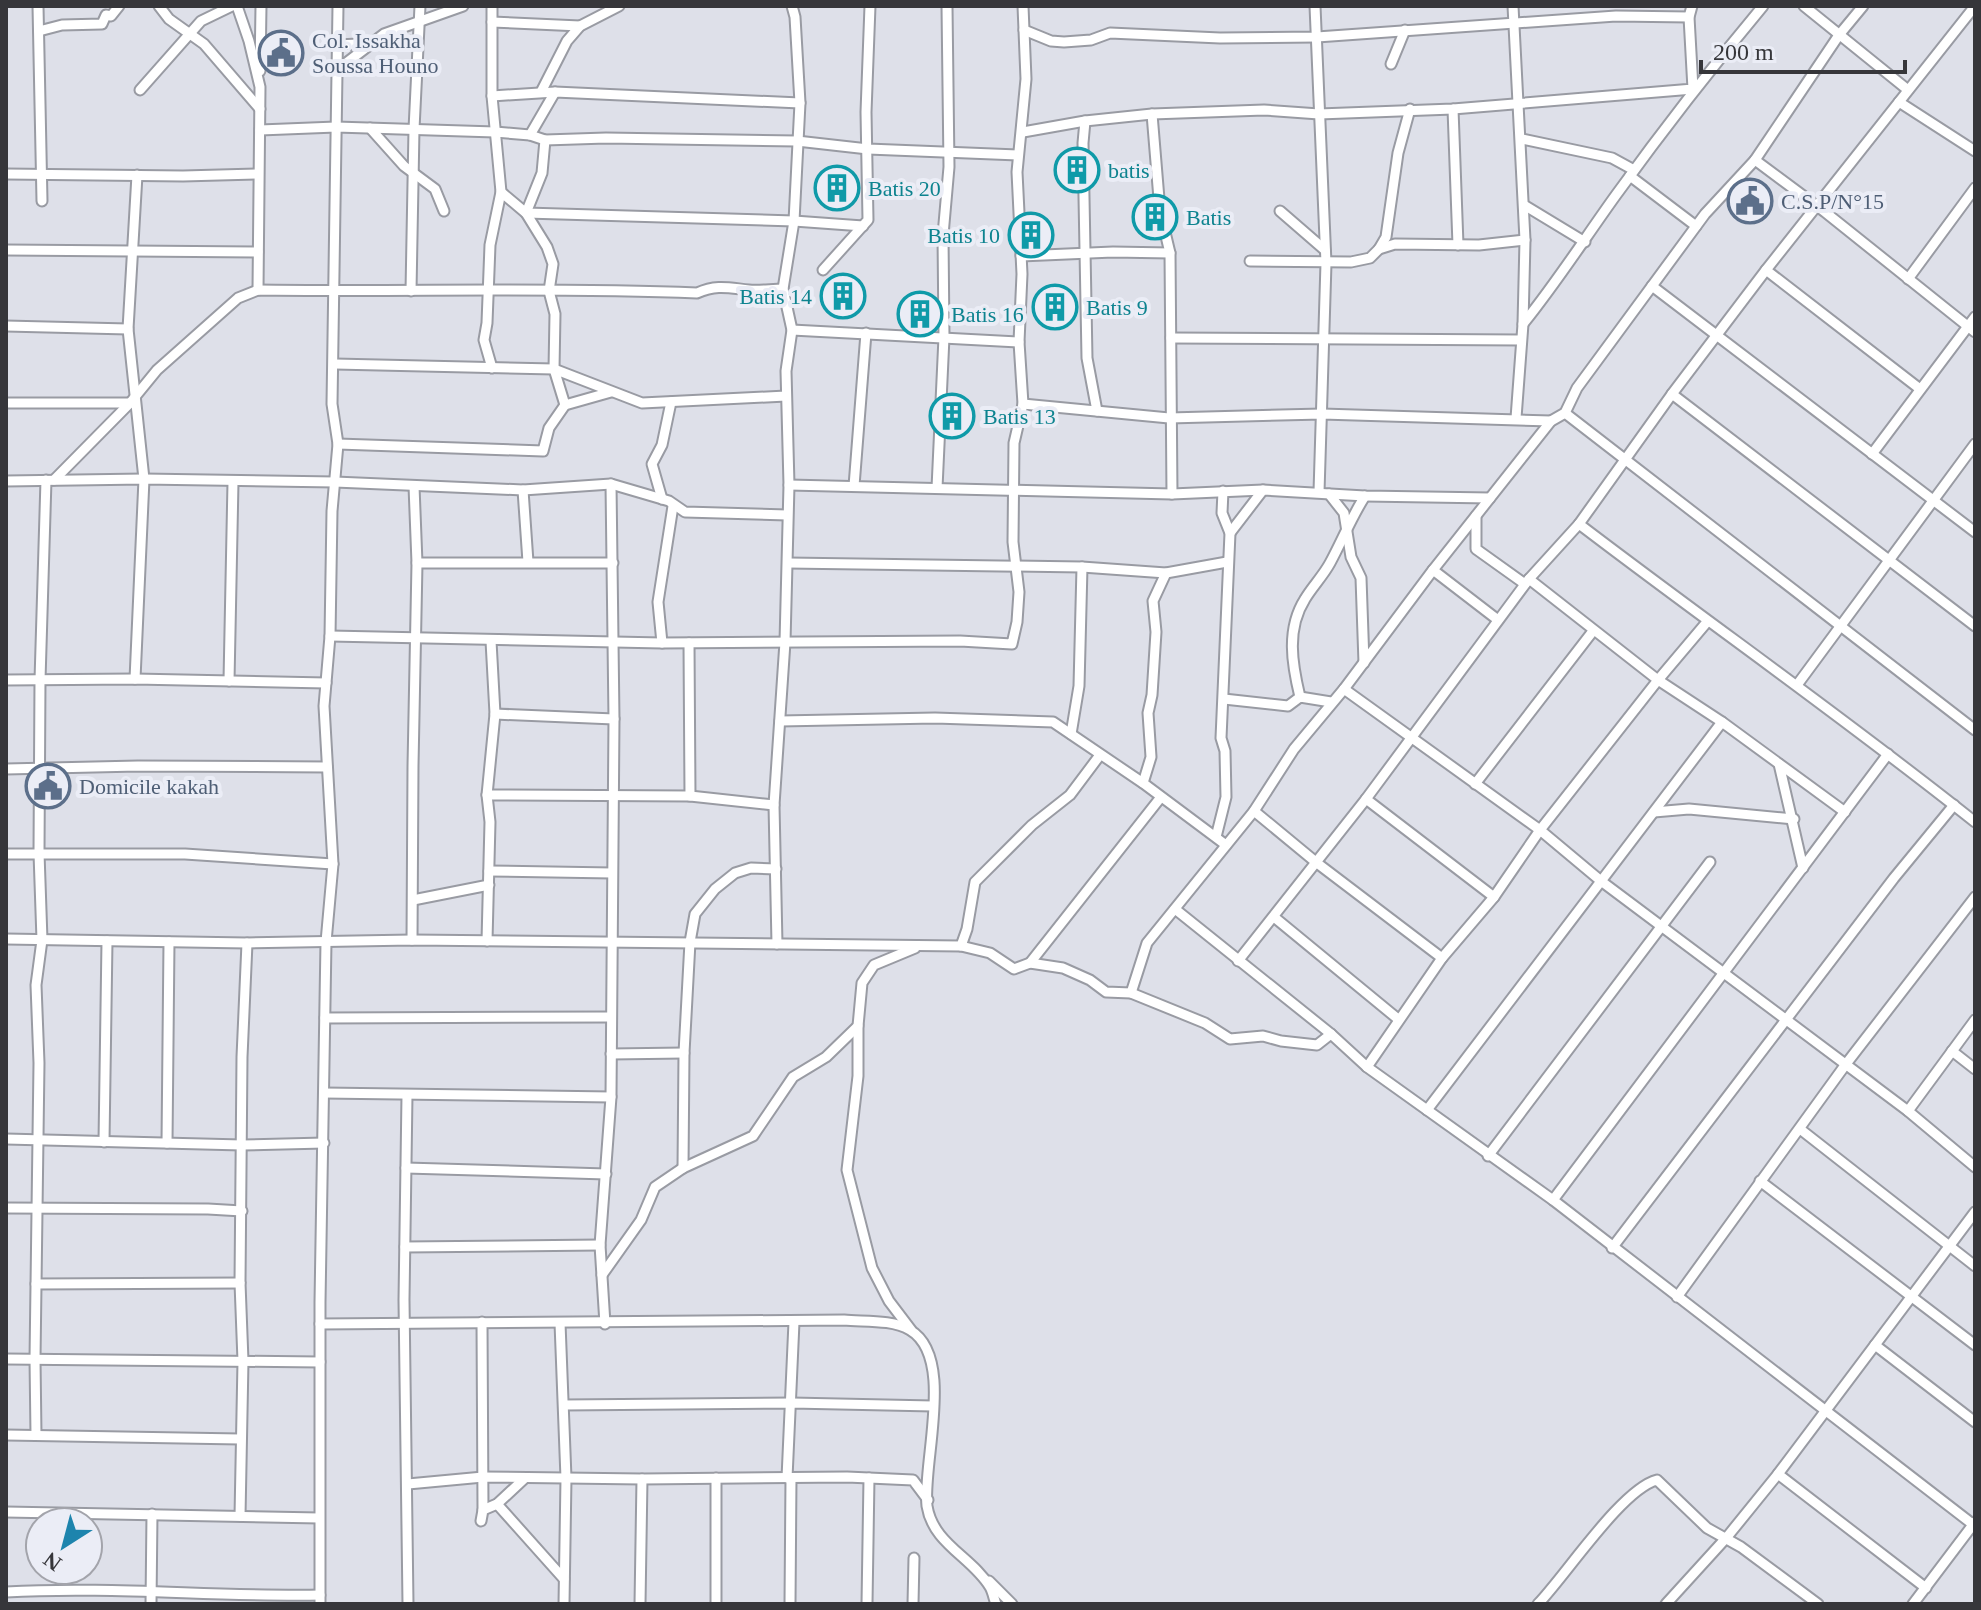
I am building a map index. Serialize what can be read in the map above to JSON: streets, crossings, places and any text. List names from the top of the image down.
{
  "places": {
    "public building": ["Col. Issakha Soussa Houno", "C.S.P/N°15", "Domicile kakah"],
    "building": [
      "batis",
      "Batis 20",
      "Batis",
      "Batis 10",
      "Batis 14",
      "Batis 9",
      "Batis 16",
      "Batis 13"
    ]
  },
  "scale_bar": "200 m",
  "north": "bottom left"
}
